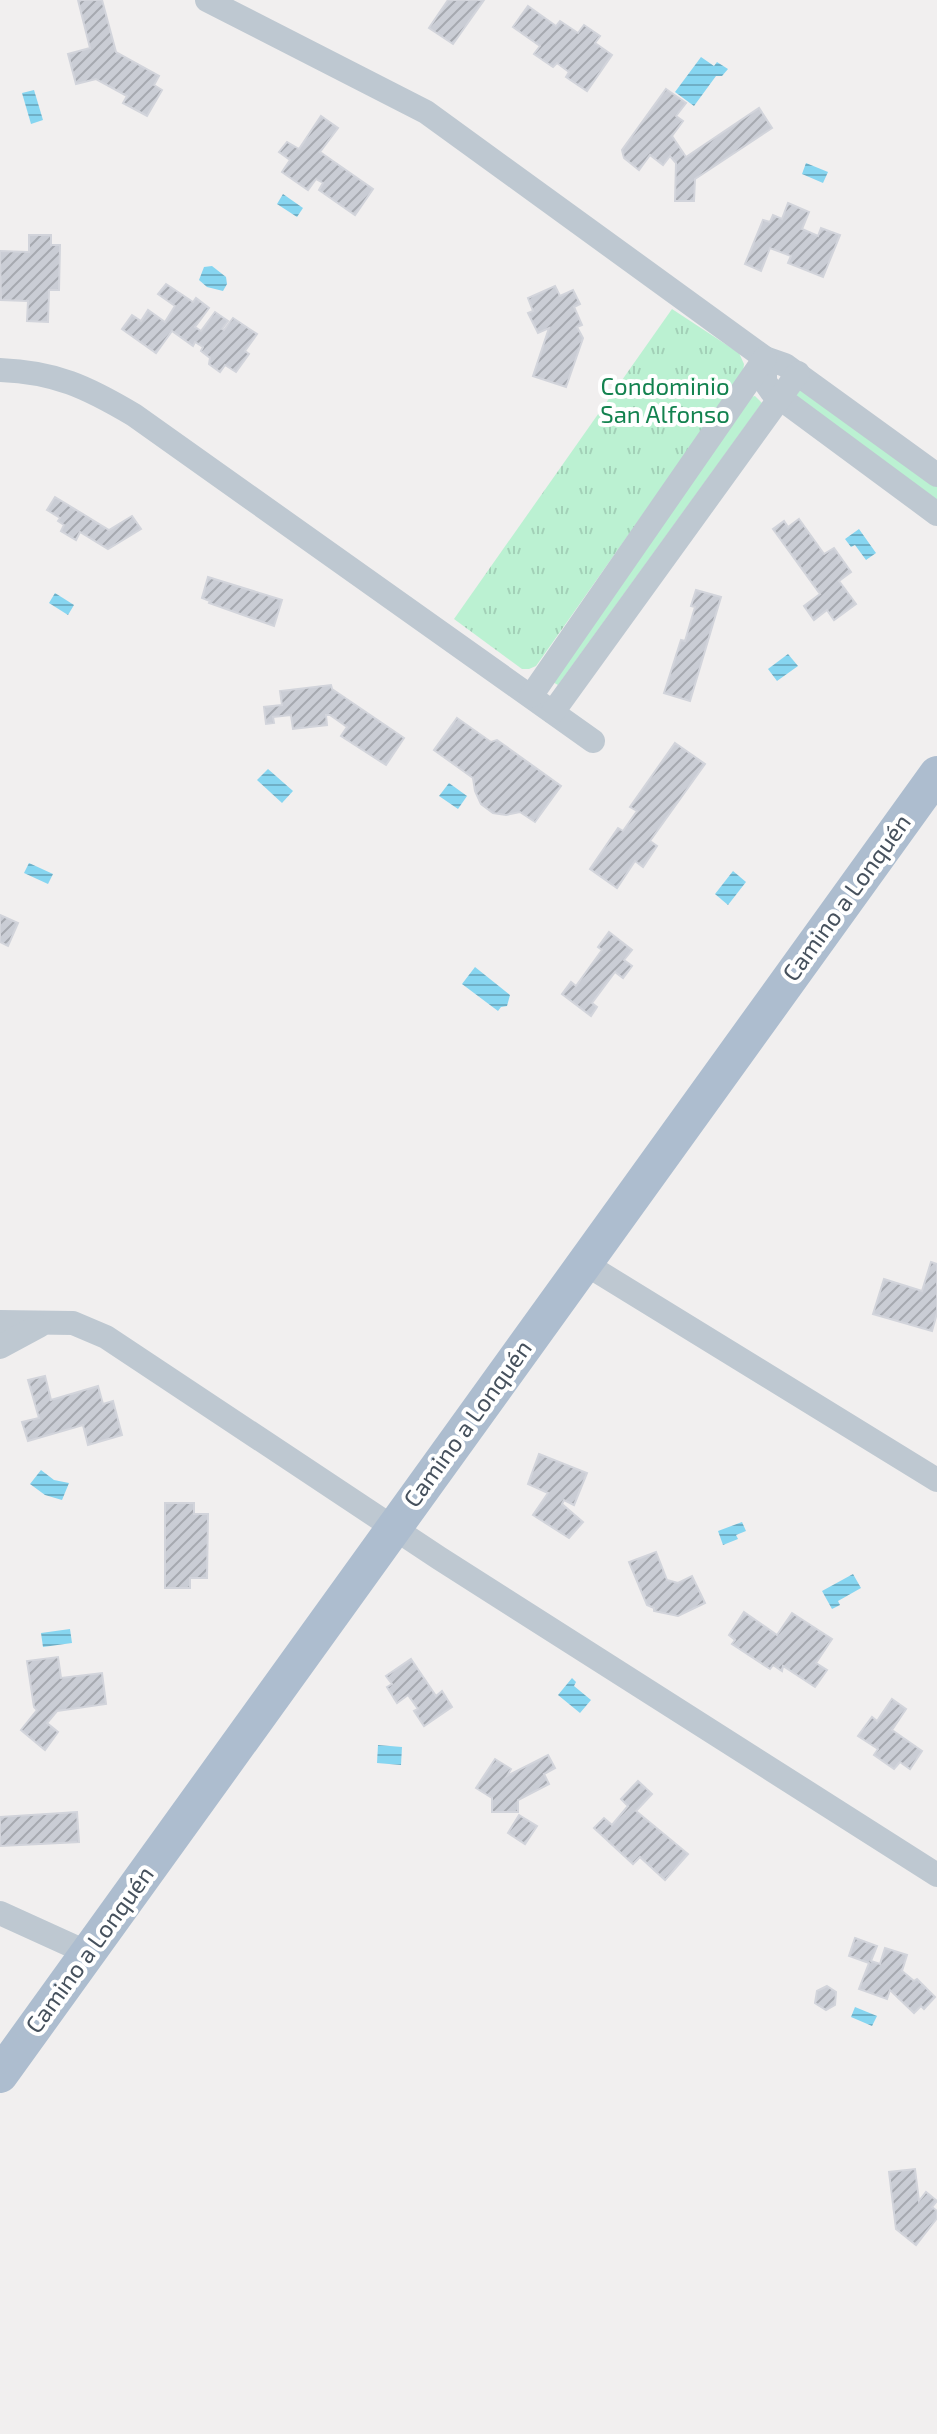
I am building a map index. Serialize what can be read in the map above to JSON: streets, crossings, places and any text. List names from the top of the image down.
{
  "streets": {
    "main road": ["Camino a Lonquén"]
  },
  "parks": ["Condominio San Alfonso"]
}
